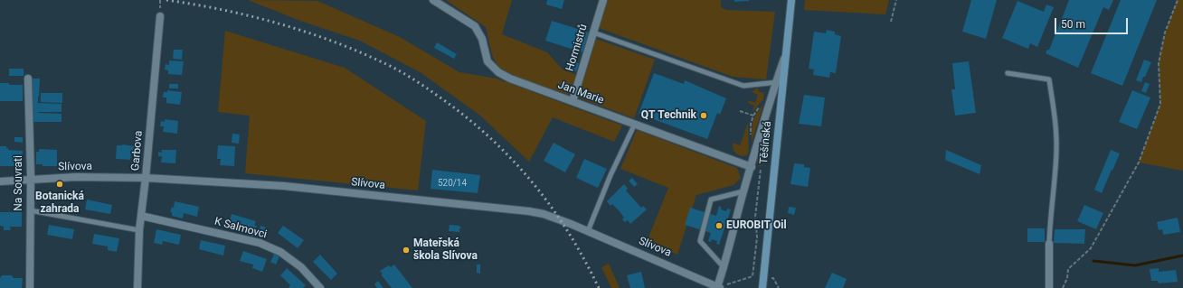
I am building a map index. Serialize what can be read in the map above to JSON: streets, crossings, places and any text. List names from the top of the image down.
{
  "streets": {
    "main road": ["Těšínská"],
    "street": [
      "Hormistrů",
      "Jan Marie",
      "Garbova",
      "Slívova",
      "Na Souvrati",
      "K Salmovci"
    ]
  },
  "crossings": [
    ["Hormistrů", "Jan Marie"],
    ["Garbova", "Slívova"],
    ["Garbova", "K Salmovci"],
    ["Slívova", "Na Souvrati"]
  ],
  "places": [
    "QT Technik",
    "Botanická zahrada",
    "EUROBIT Oil",
    "Mateřská škola Slívova"
  ],
  "house_numbers": ["520/14"],
  "scale_bar": "50 m"
}
